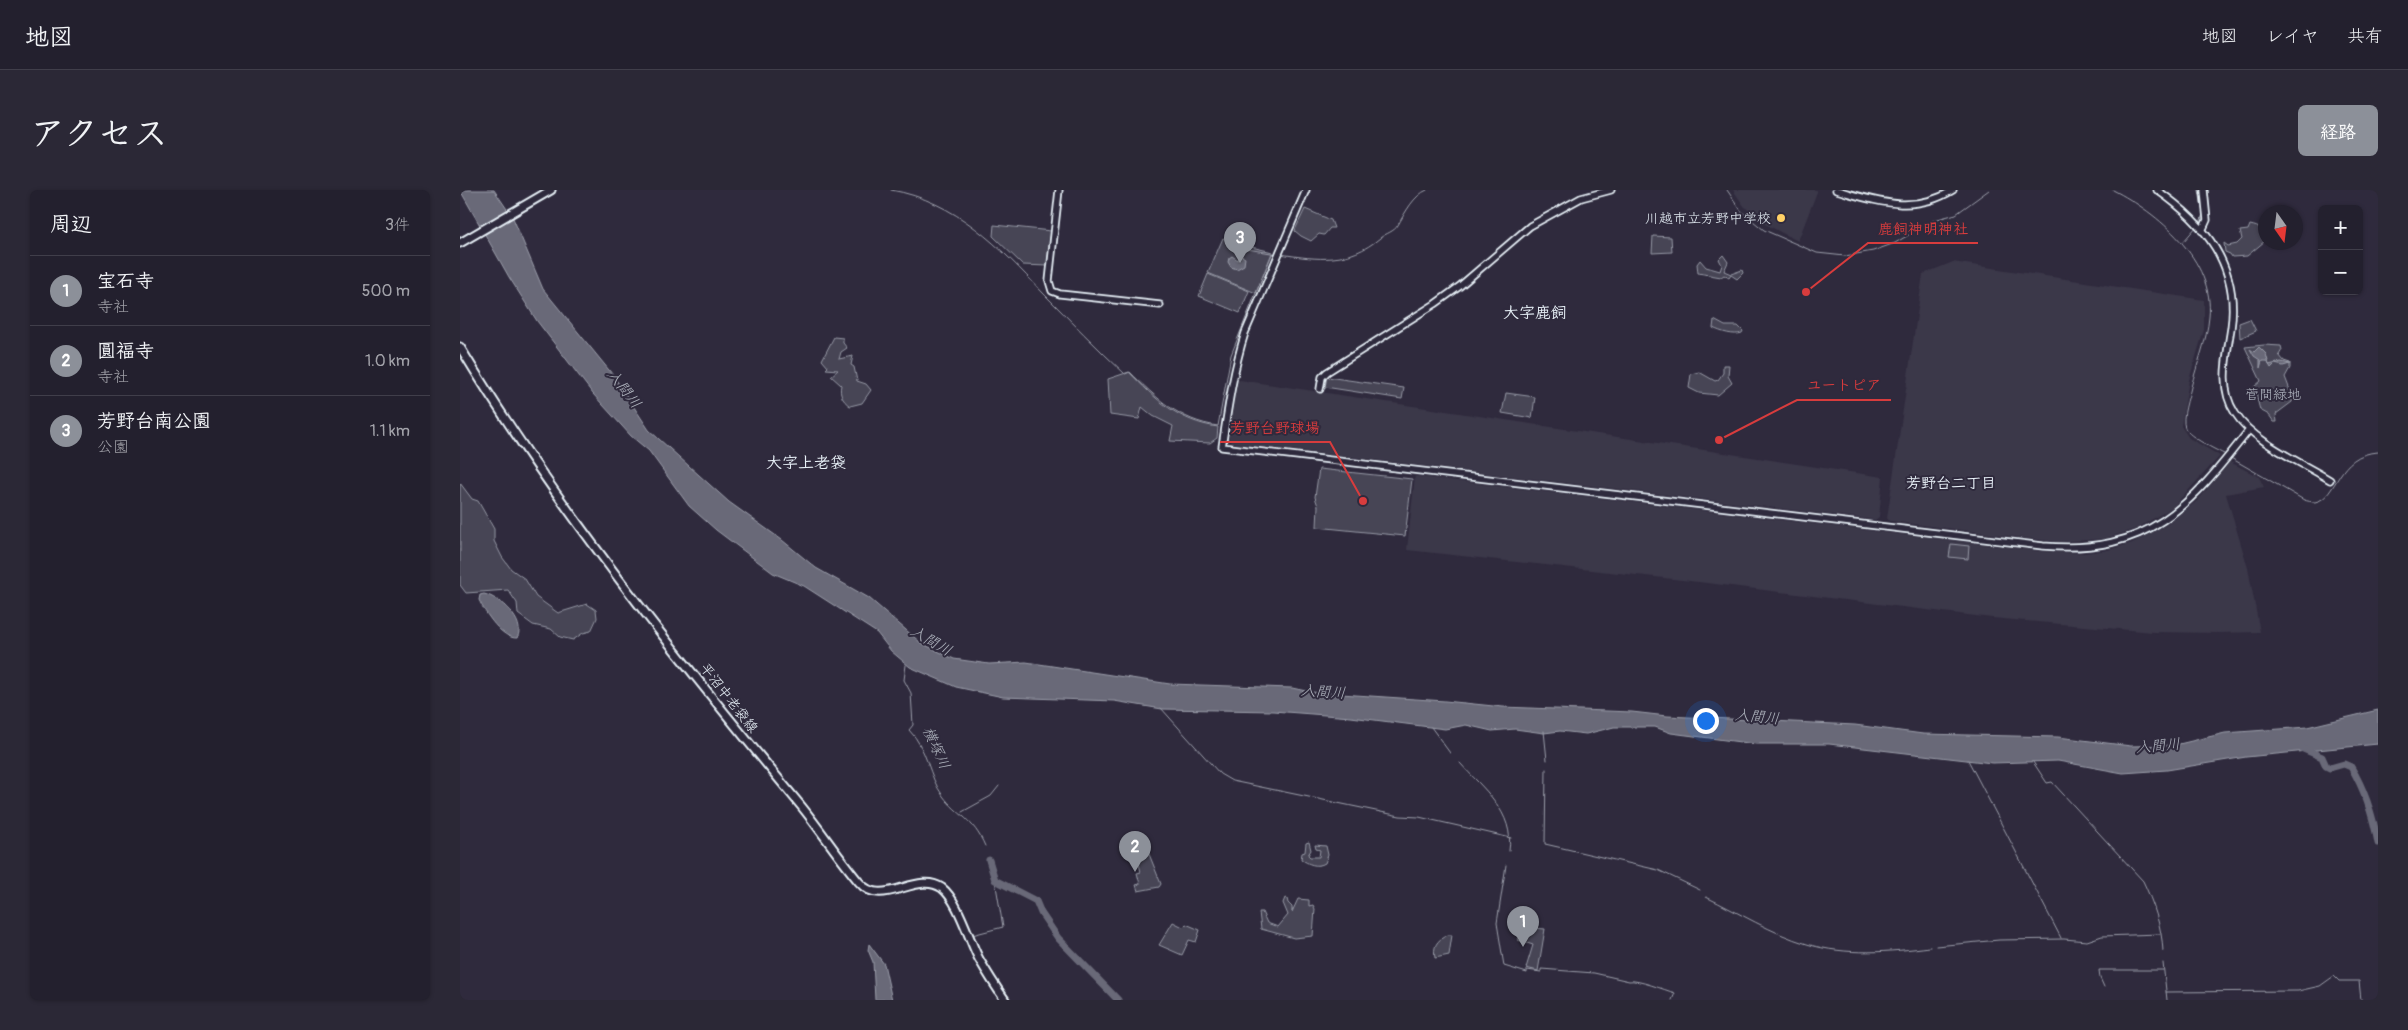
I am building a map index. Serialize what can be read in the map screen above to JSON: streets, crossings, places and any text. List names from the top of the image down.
{
  "streets": {
    "main road": ["平沼中老袋線"]
  },
  "districts": ["大字鹿飼", "大字上老袋", "芳野台二丁目"],
  "water": ["入間川", "横塚川"],
  "parks": ["菅間緑地"],
  "places": [
    "川越市立芳野中学校",
    "鹿飼神明神社",
    "ユートピア",
    "芳野台野球場"
  ],
  "north": "bottom",
  "page": {
    "header": "地図",
    "nav": ["地図", "レイヤ", "共有"],
    "title": "アクセス",
    "buttons": "経路",
    "heading": ["周辺", "3件"],
    "map_buttons": ["+", "−"],
    "pins": ["3", "2", "1"],
    "list": [
      {
        "mark": "1",
        "name": "宝石寺",
        "note": "寺社",
        "value": "500 m"
      },
      {
        "mark": "2",
        "name": "圓福寺",
        "note": "寺社",
        "value": "1.0 km"
      },
      {
        "mark": "3",
        "name": "芳野台南公園",
        "note": "公園",
        "value": "1.1 km"
      }
    ]
  }
}
